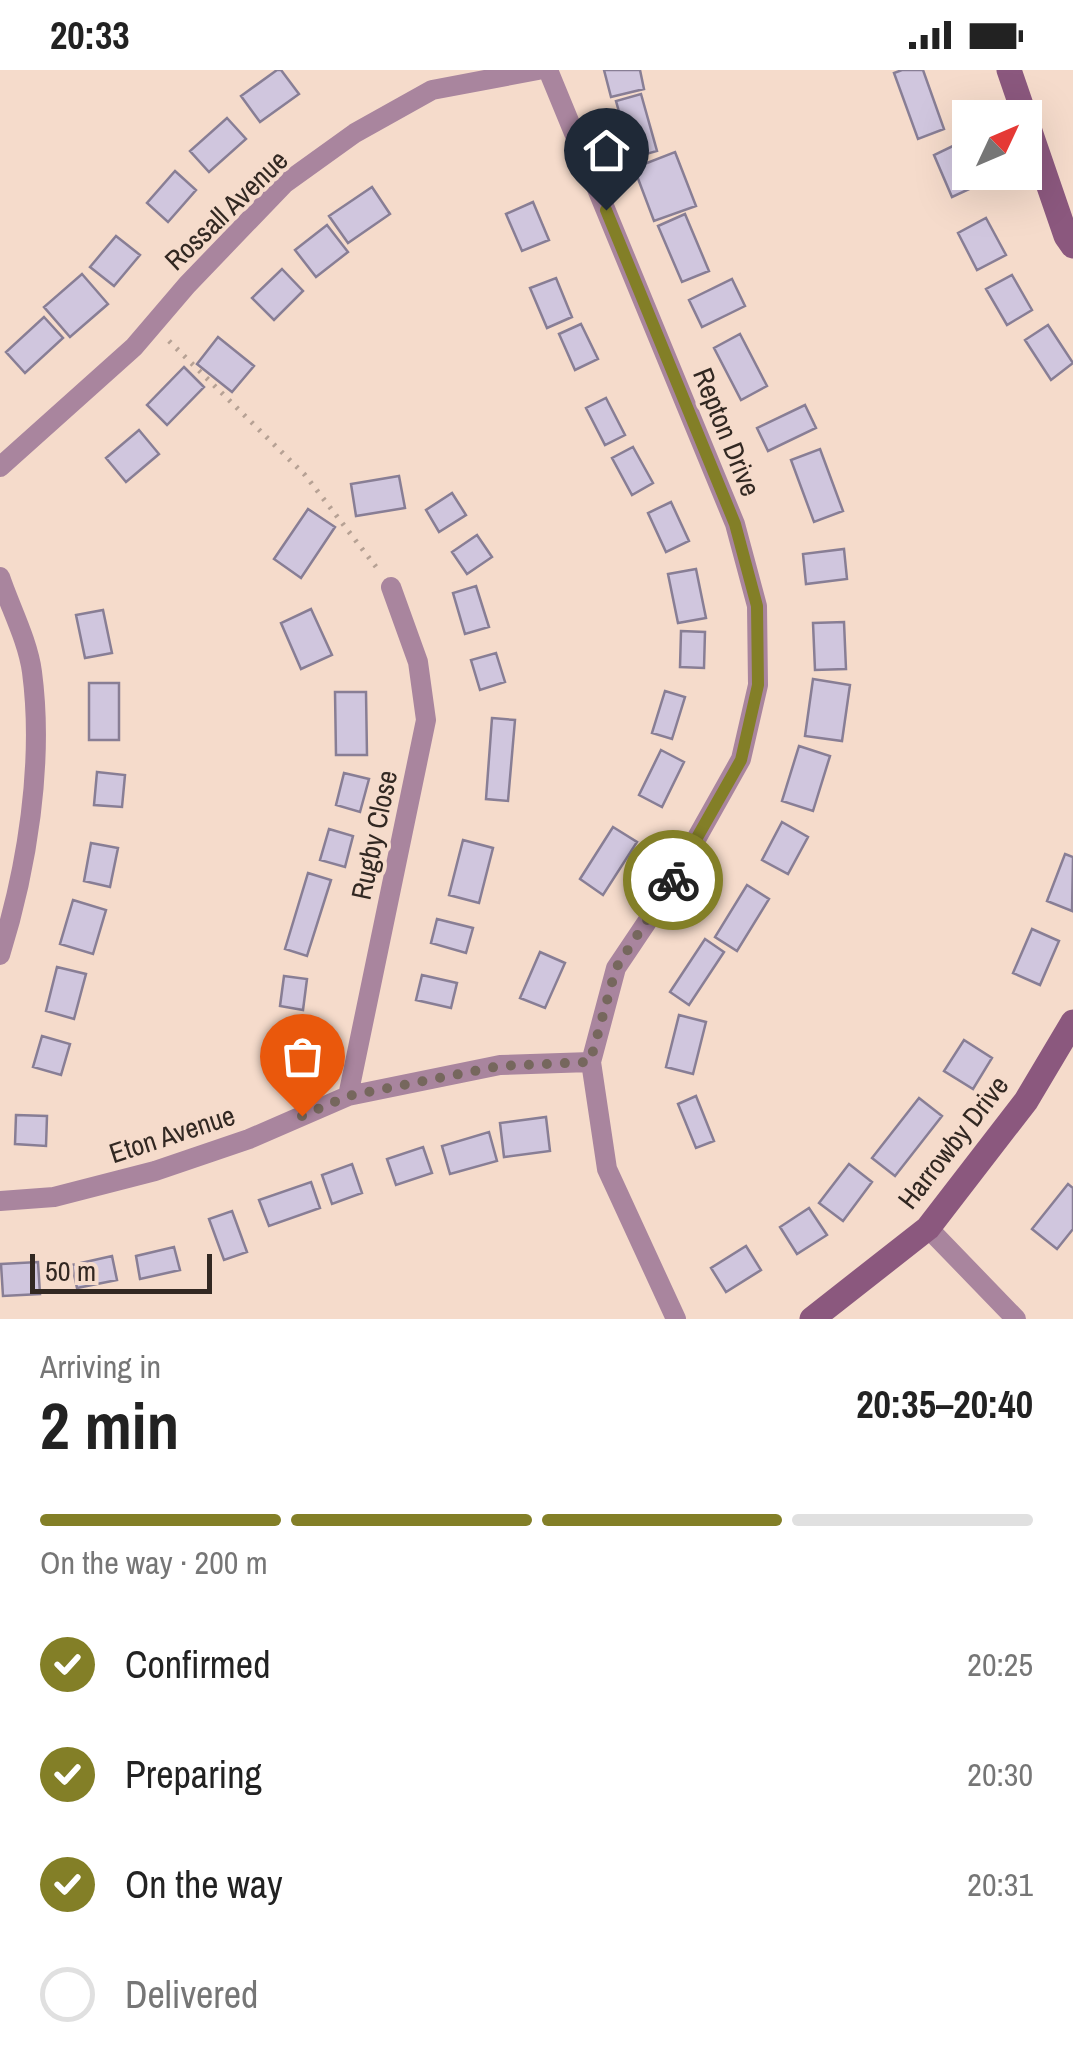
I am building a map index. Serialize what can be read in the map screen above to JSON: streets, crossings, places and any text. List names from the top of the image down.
{
  "streets": {
    "street": [
      "Rossall Avenue",
      "Repton Drive",
      "Rugby Close",
      "Eton Avenue",
      "Harrowby Drive"
    ]
  },
  "crossings": [
    ["Repton Drive", "Eton Avenue"],
    ["Rugby Close", "Eton Avenue"]
  ],
  "scale_bar": "50 m",
  "north": "top right",
  "page": {
    "status": "20:33",
    "scale": "50 m",
    "heading": ["2 min", "Arriving in", "20:35–20:40"],
    "bar": "On the way · 200 m",
    "list": [
      ["Confirmed", "20:25"],
      ["Preparing", "20:30"],
      ["On the way", "20:31"],
      "Delivered"
    ]
  }
}
